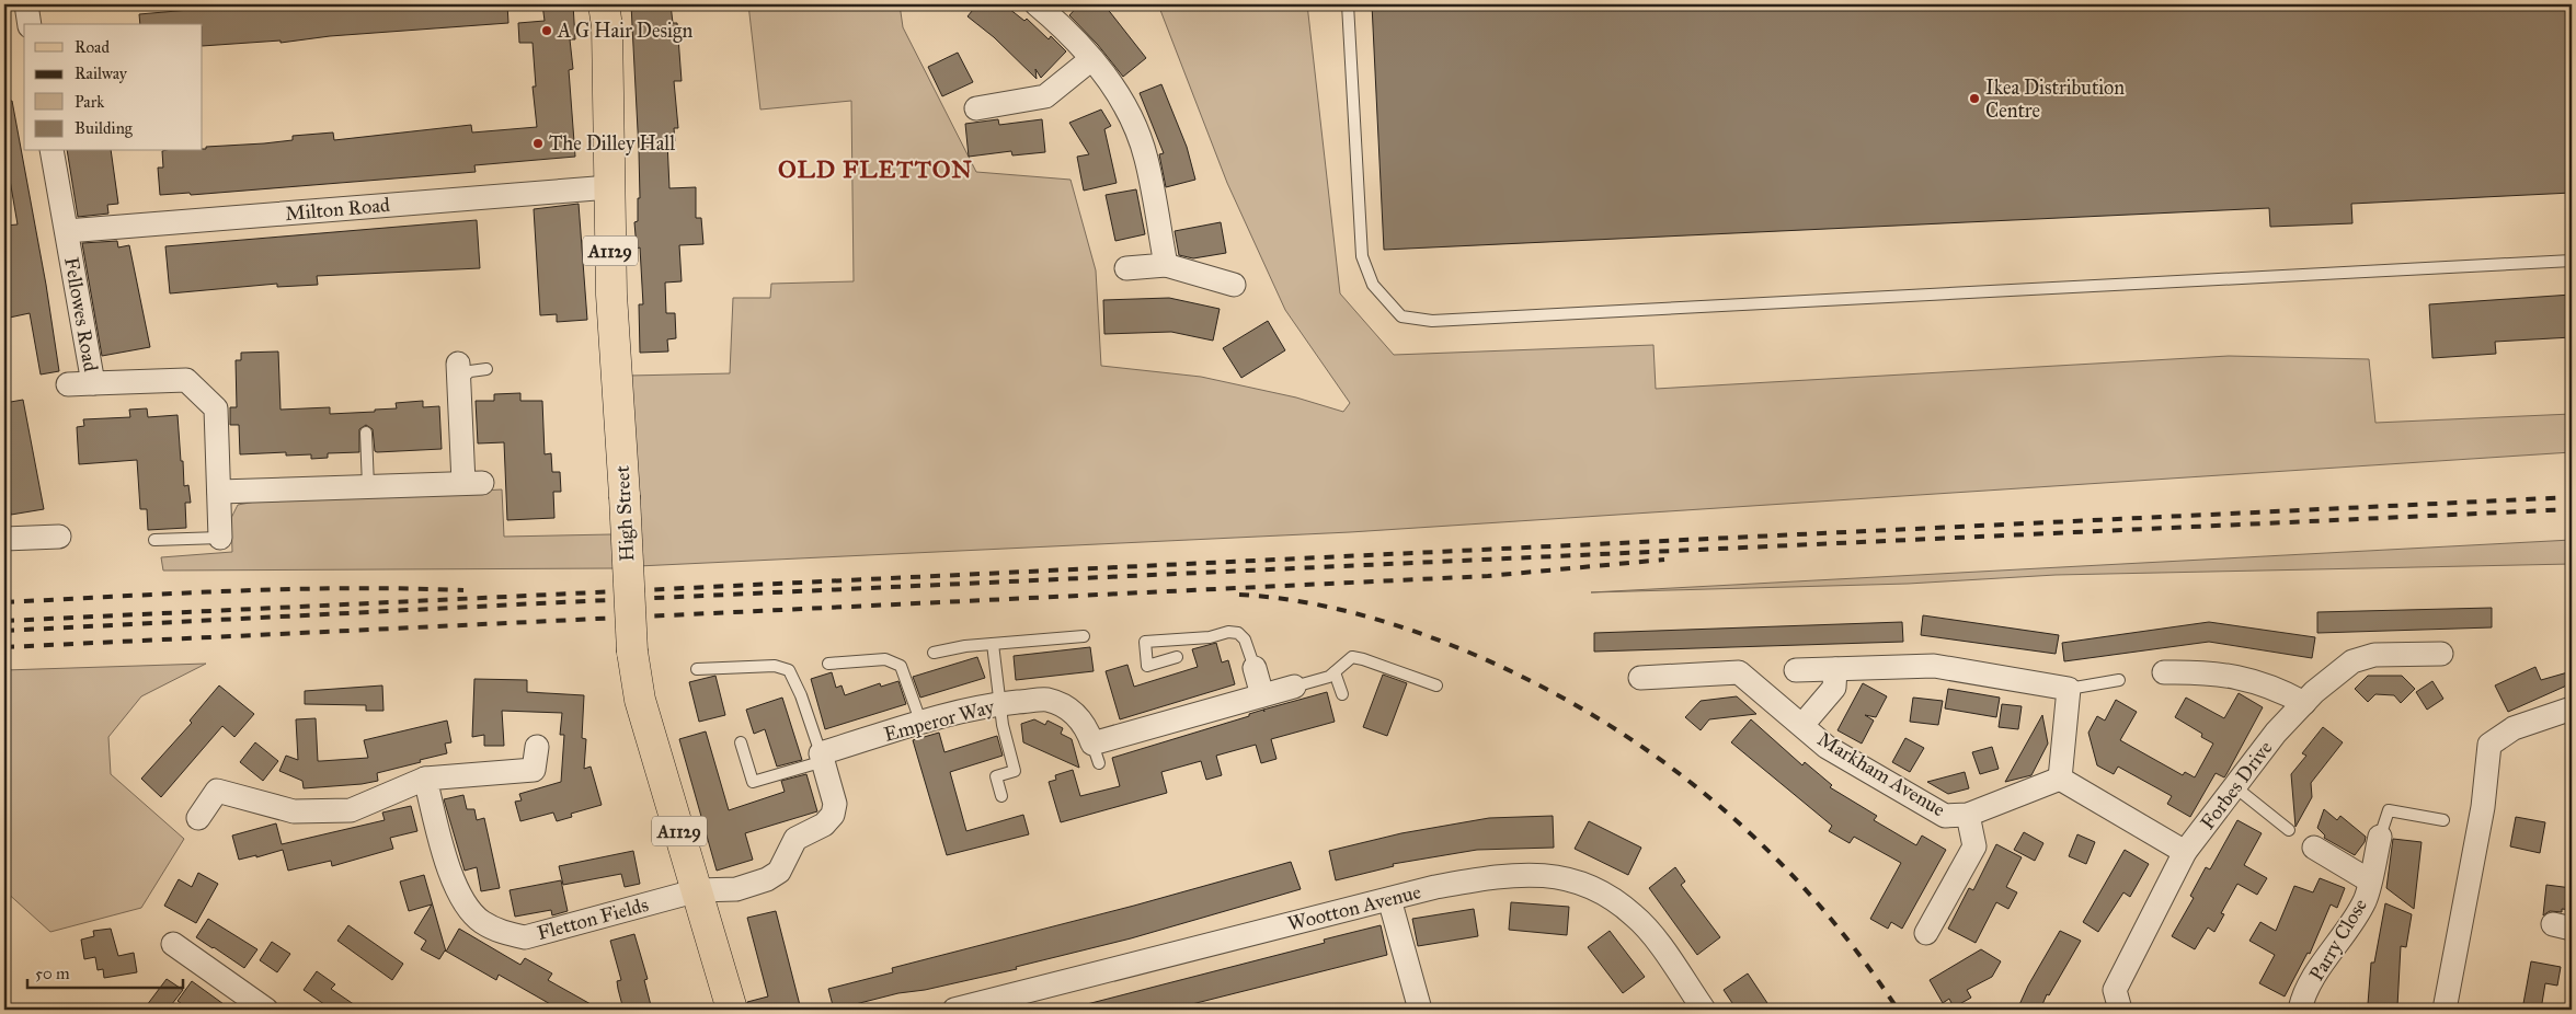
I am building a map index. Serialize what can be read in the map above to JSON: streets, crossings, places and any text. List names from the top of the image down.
{
  "streets": {
    "main road": ["A1129", "High Street"],
    "street": [
      "Milton Road",
      "Fellowes Road",
      "Emperor Way",
      "Markham Avenue",
      "Forbes Drive",
      "Wootton Avenue",
      "Fletton Fields",
      "Parry Close"
    ]
  },
  "crossings": [
    ["Milton Road", "Fellowes Road"],
    ["Milton Road", "High Street"],
    ["High Street", "Fletton Fields"]
  ],
  "districts": ["OLD FLETTON"],
  "places": ["A G Hair Design", "Ikea Distribution Centre", "The Dilley Hall"],
  "legend": [
    "Road",
    "Railway",
    "Park",
    "Building"
  ],
  "scale_bar": "50 m"
}
